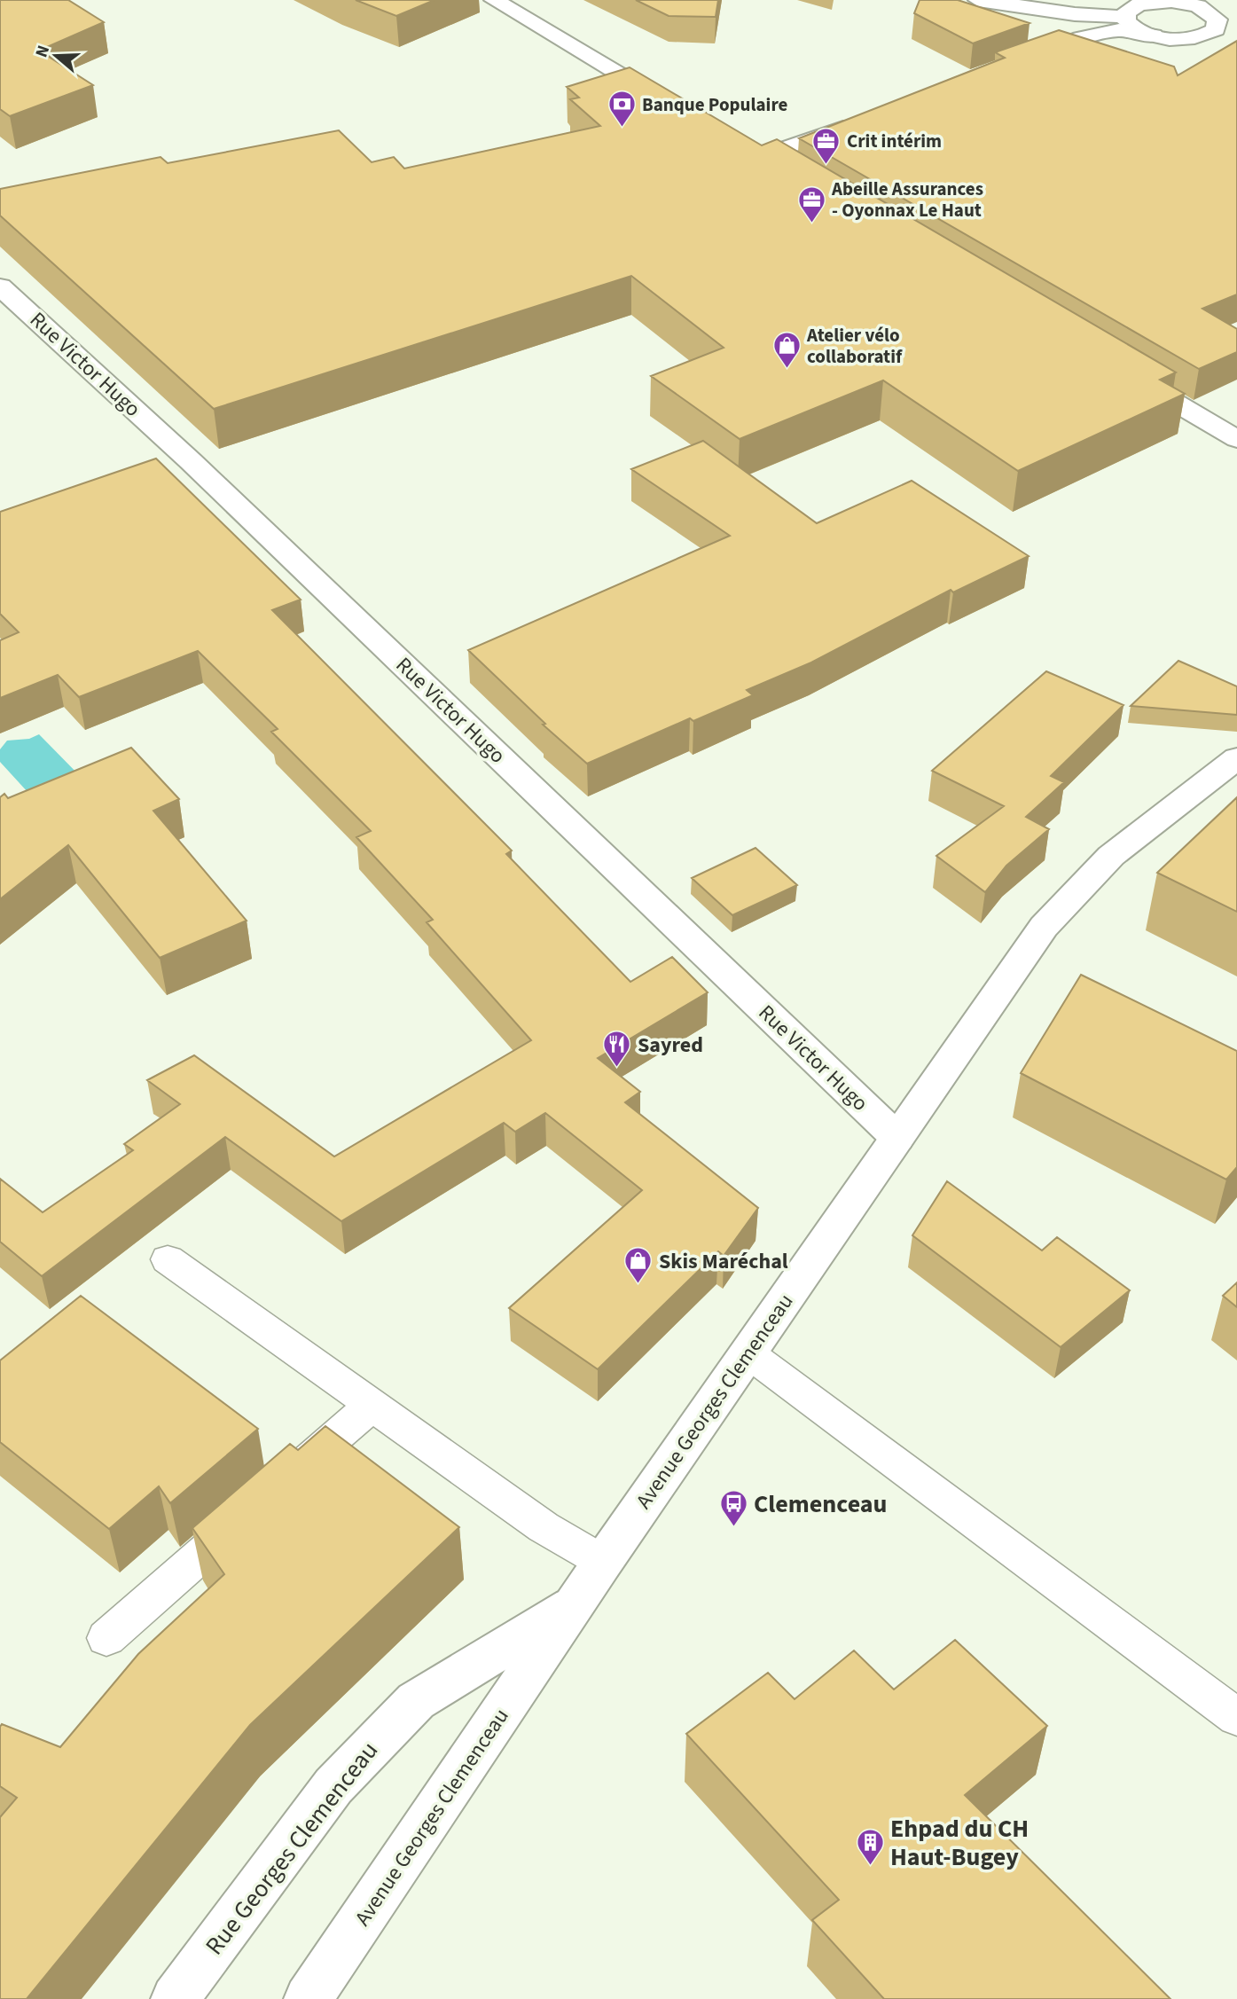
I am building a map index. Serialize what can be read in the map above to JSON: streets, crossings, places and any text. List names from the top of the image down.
{
  "streets": {
    "main road": ["Rue Victor Hugo", "Avenue Georges Clemenceau", "Rue Georges Clemenceau"]
  },
  "crossings": [
    ["Rue Victor Hugo", "Avenue Georges Clemenceau"],
    ["Avenue Georges Clemenceau", "Rue Georges Clemenceau"]
  ],
  "places": {
    "bank": ["Banque Populaire"],
    "office": ["Crit intérim", "Abeille Assurances - Oyonnax Le Haut"],
    "shop": ["Atelier vélo collaboratif", "Skis Maréchal"],
    "restaurant": ["Sayred"],
    "bus stop": ["Clemenceau"],
    "building": ["Ehpad du CH Haut-Bugey"]
  },
  "north": "left"
}
